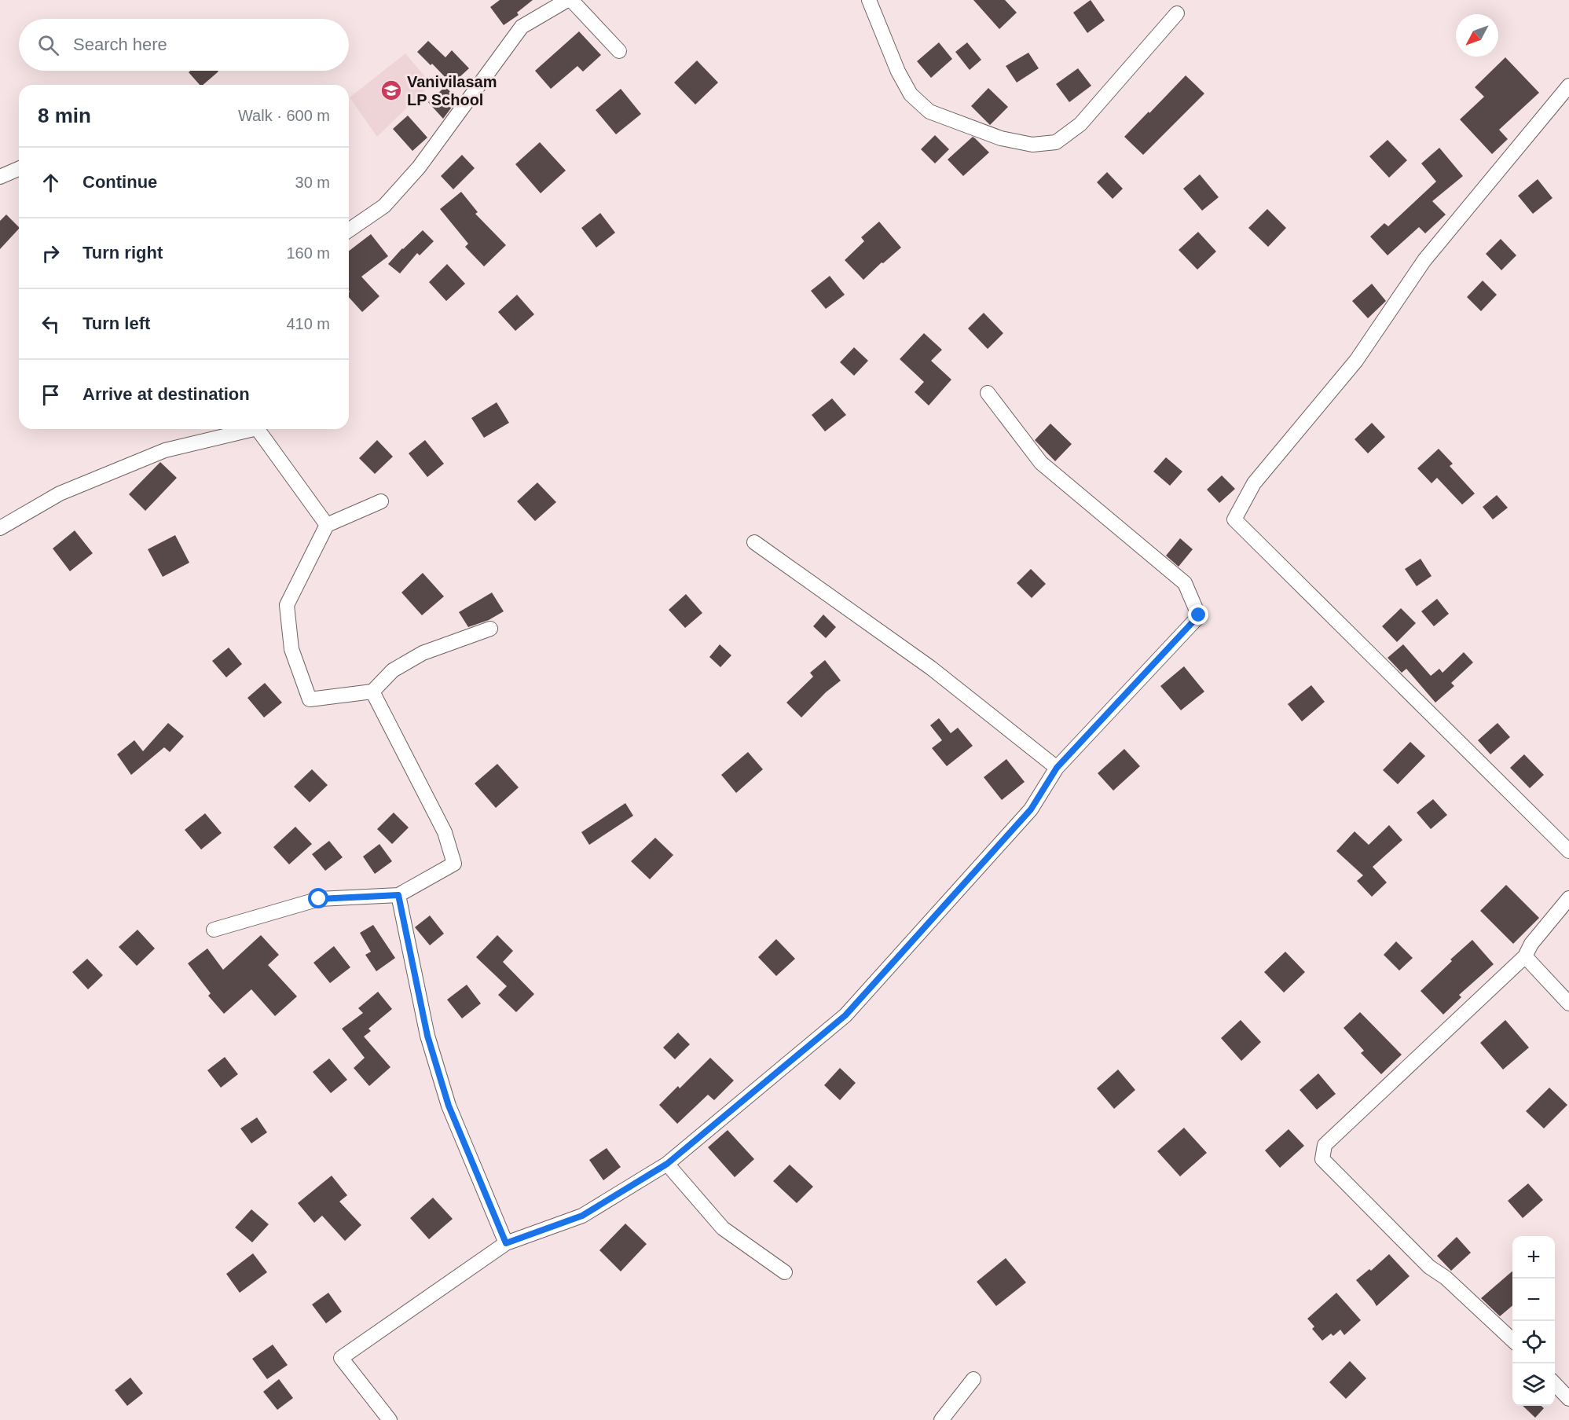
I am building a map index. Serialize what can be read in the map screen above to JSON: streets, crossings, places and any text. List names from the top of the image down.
{
  "places": {
    "school or university": ["Vanivilasam LP School"]
  },
  "north": "bottom left",
  "page": {
    "search": "Search here",
    "heading": ["8 min", "Walk · 600 m"],
    "list": [
      ["Continue", "30 m"],
      ["Turn right", "160 m"],
      ["Turn left", "410 m"],
      "Arrive at destination"
    ],
    "map_buttons": ["+", "−"]
  }
}
